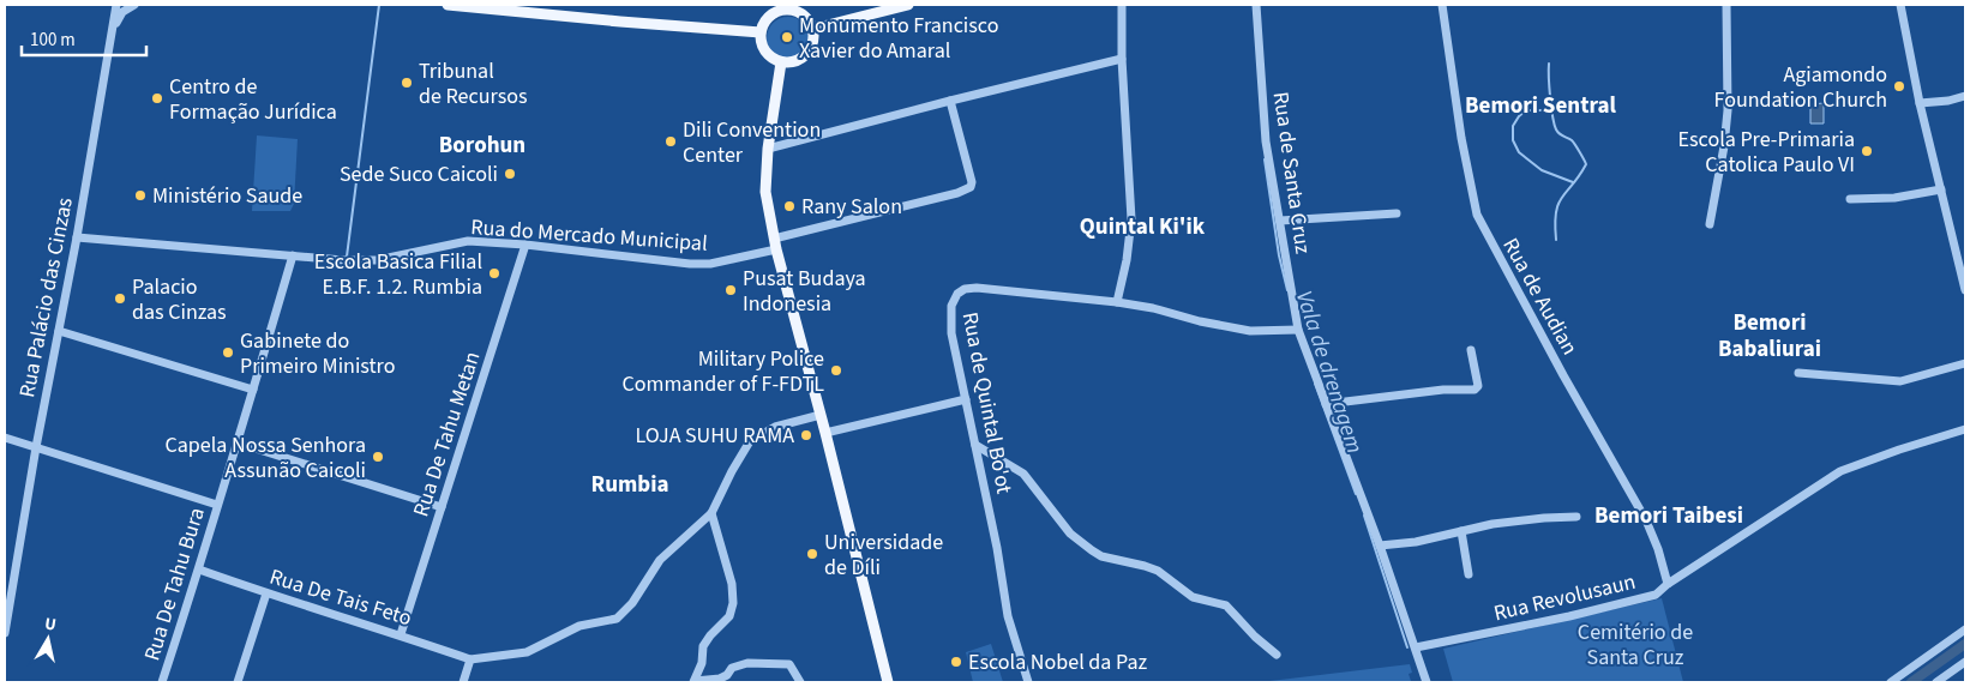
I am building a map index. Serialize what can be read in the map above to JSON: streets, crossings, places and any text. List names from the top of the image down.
{
  "streets": {
    "street": [
      "Rua de Santa Cruz",
      "Rua do Mercado Municipal",
      "Rua de Audian",
      "Rua Palácio das Cinzas",
      "Rua de Quintal Bo'ot",
      "Rua De Tahu Metan",
      "Rua De Tahu Bura",
      "Rua De Tais Feto",
      "Rua Revolusaun"
    ]
  },
  "crossings": [
    ["Rua de Santa Cruz", "Rua de Quintal Bo'ot"],
    ["Rua de Santa Cruz", "Rua Revolusaun"],
    ["Rua do Mercado Municipal", "Rua Palácio das Cinzas"],
    ["Rua do Mercado Municipal", "Rua De Tahu Metan"],
    ["Rua do Mercado Municipal", "Rua De Tahu Bura"],
    ["Rua de Audian", "Rua Revolusaun"],
    ["Rua De Tahu Metan", "Rua De Tais Feto"],
    ["Rua De Tahu Bura", "Rua De Tais Feto"]
  ],
  "districts": [
    "Bemori Sentral",
    "Borohun",
    "Quintal Ki'ik",
    "Bemori Babaliurai",
    "Rumbia",
    "Bemori Taibesi"
  ],
  "water": ["Vala de drenagem"],
  "parks": ["Cemitério de Santa Cruz"],
  "places": [
    "Monumento Francisco Xavier do Amaral",
    "Tribunal de Recursos",
    "Agiamondo Foundation Church",
    "Centro de Formação Jurídica",
    "Dili Convention Center",
    "Escola Pre-Primaria Catolica Paulo VI",
    "Sede Suco Caicoli",
    "Ministério Saude",
    "Rany Salon",
    "Escola Basica Filial E.B.F. 1.2. Rumbia",
    "Pusat Budaya Indonesia",
    "Palacio das Cinzas",
    "Gabinete do Primeiro Ministro",
    "Military Police Commander of F-FDTL",
    "LOJA SUHU RAMA",
    "Capela Nossa Senhora Assunão Caicoli",
    "Universidade de Díli",
    "Escola Nobel da Paz"
  ],
  "scale_bar": "100 m",
  "north": "top"
}
